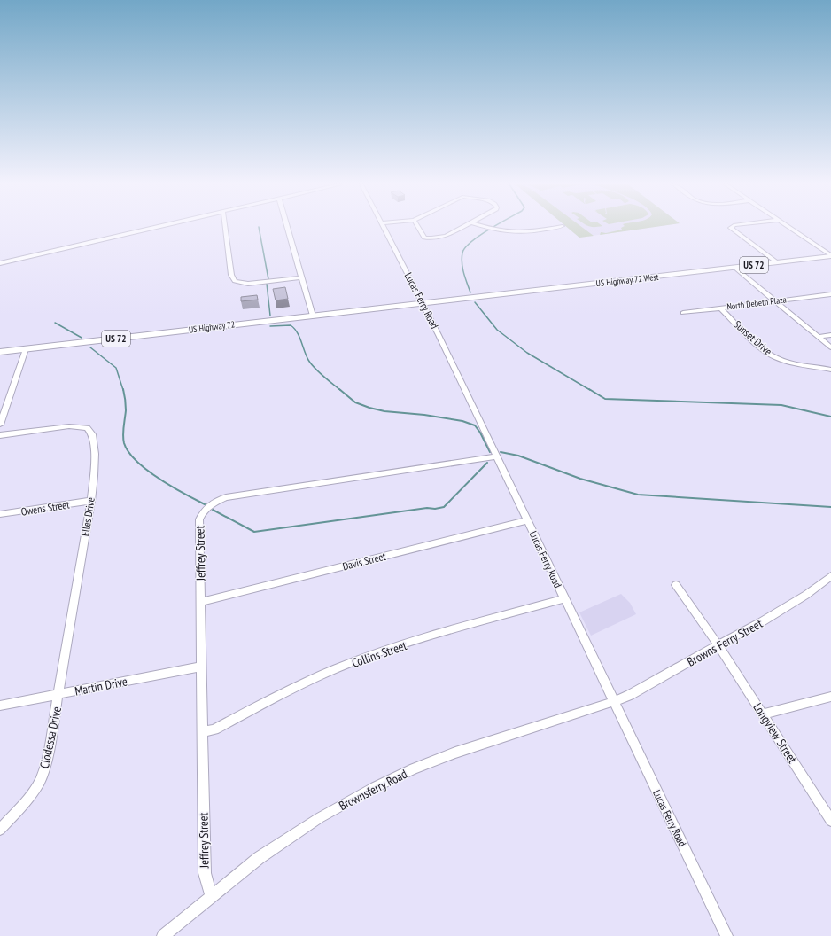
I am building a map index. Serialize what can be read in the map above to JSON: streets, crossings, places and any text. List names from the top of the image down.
{
  "streets": {
    "highway": ["US 72", "US Highway 72 West", "US Highway 72"],
    "street": [
      "Lucas Ferry Road",
      "North Debeth Plaza",
      "Sunset Drive",
      "Owens Street",
      "Elles Drive",
      "Jeffrey Street",
      "Davis Street",
      "Browns Ferry Street",
      "Collins Street",
      "Martin Drive",
      "Longview Street",
      "Clodessa Drive",
      "Brownsferry Road"
    ]
  },
  "crossings": [
    ["US Highway 72 West", "Lucas Ferry Road"],
    ["US Highway 72 West", "US Highway 72"],
    ["Lucas Ferry Road", "US Highway 72"],
    ["Lucas Ferry Road", "Jeffrey Street"],
    ["Lucas Ferry Road", "Davis Street"],
    ["Lucas Ferry Road", "Browns Ferry Street"],
    ["Lucas Ferry Road", "Collins Street"],
    ["Lucas Ferry Road", "Brownsferry Road"],
    ["North Debeth Plaza", "Sunset Drive"],
    ["Owens Street", "Elles Drive"],
    ["Elles Drive", "Martin Drive"],
    ["Elles Drive", "Clodessa Drive"],
    ["Jeffrey Street", "Davis Street"],
    ["Jeffrey Street", "Collins Street"],
    ["Jeffrey Street", "Martin Drive"],
    ["Jeffrey Street", "Brownsferry Road"],
    ["Browns Ferry Street", "Longview Street"],
    ["Browns Ferry Street", "Brownsferry Road"],
    ["Martin Drive", "Clodessa Drive"]
  ]
}
